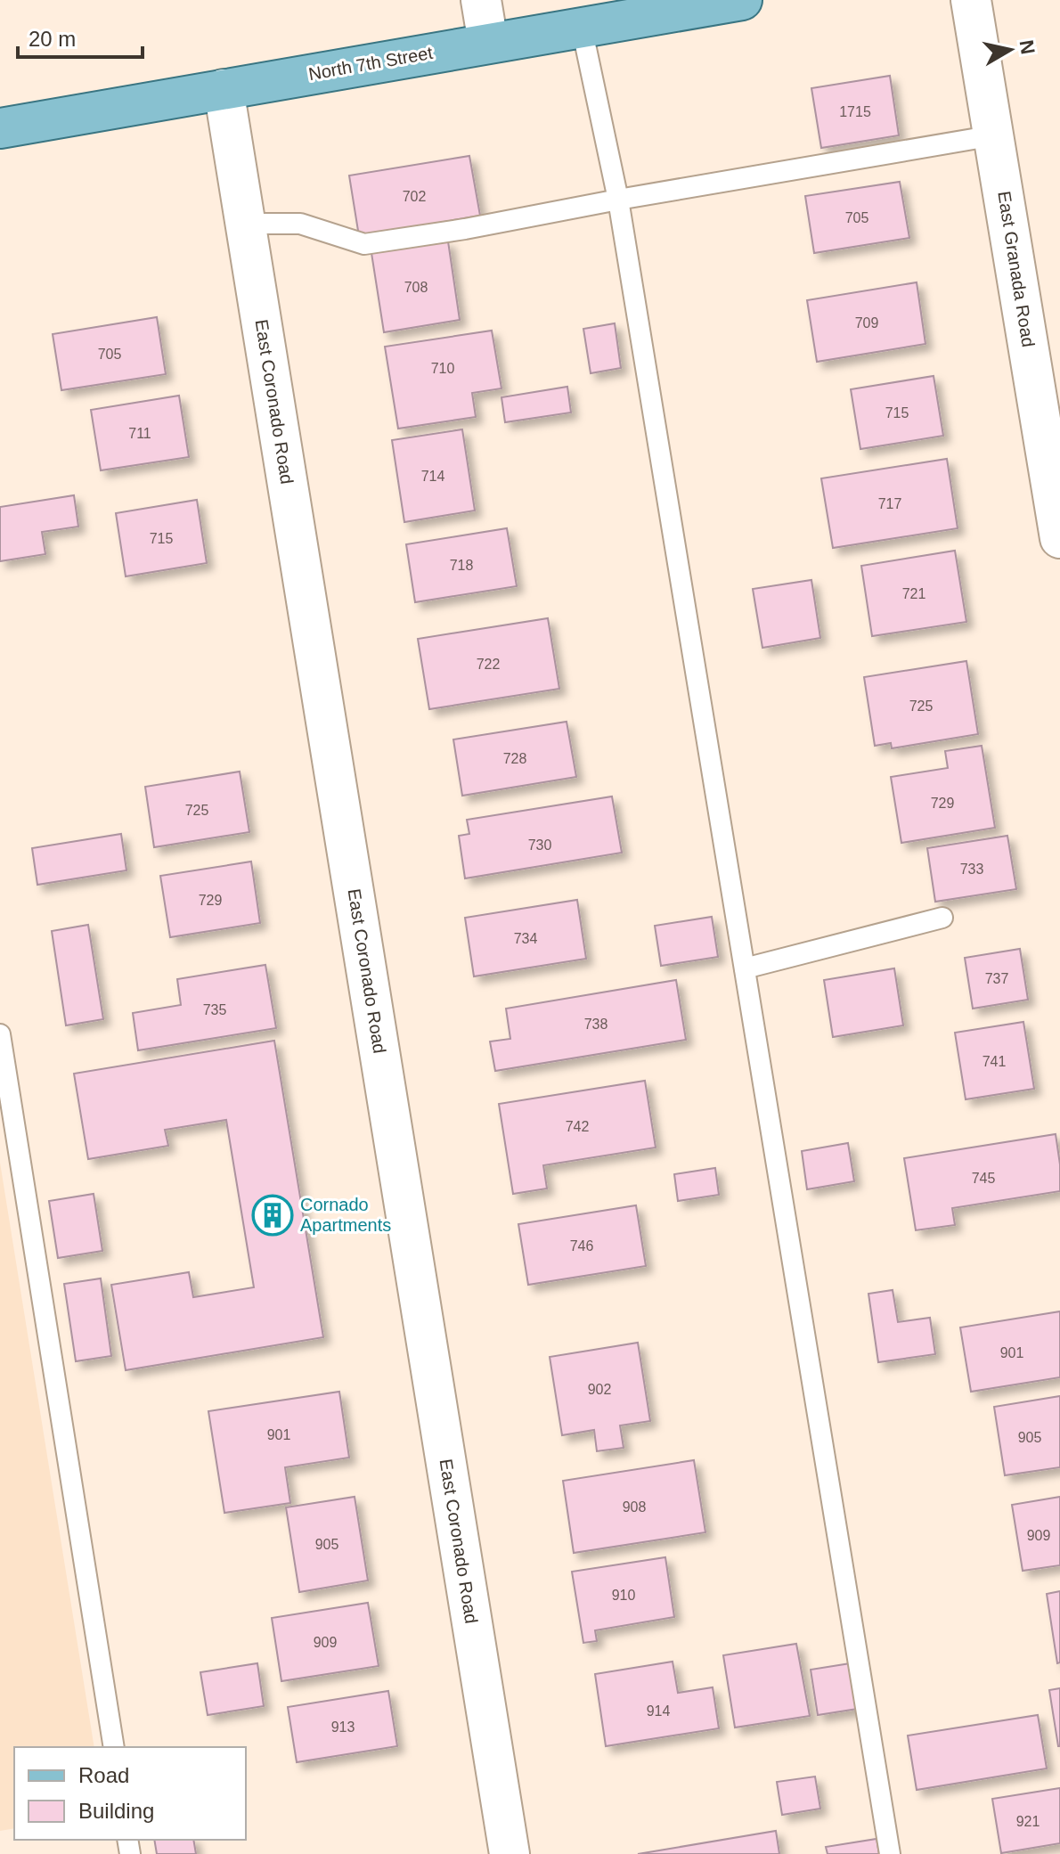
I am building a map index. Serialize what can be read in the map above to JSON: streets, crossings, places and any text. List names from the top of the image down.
{
  "streets": {
    "main road": ["North 7th Street"],
    "street": ["East Granada Road", "East Coronado Road"]
  },
  "crossings": [
    ["North 7th Street", "East Coronado Road"]
  ],
  "places": {
    "building": ["Cornado Apartments"]
  },
  "house_numbers": [
    "1715",
    "702",
    "705",
    "708",
    "709",
    "705",
    "710",
    "715",
    "711",
    "714",
    "717",
    "715",
    "718",
    "721",
    "722",
    "725",
    "728",
    "729",
    "725",
    "730",
    "733",
    "729",
    "734",
    "737",
    "735",
    "738",
    "741",
    "742",
    "745",
    "746",
    "901",
    "902",
    "901",
    "905",
    "908",
    "909",
    "905",
    "910",
    "909",
    "914",
    "913",
    "921"
  ],
  "legend": ["Road", "Building"],
  "scale_bar": "20 m",
  "north": "right"
}
